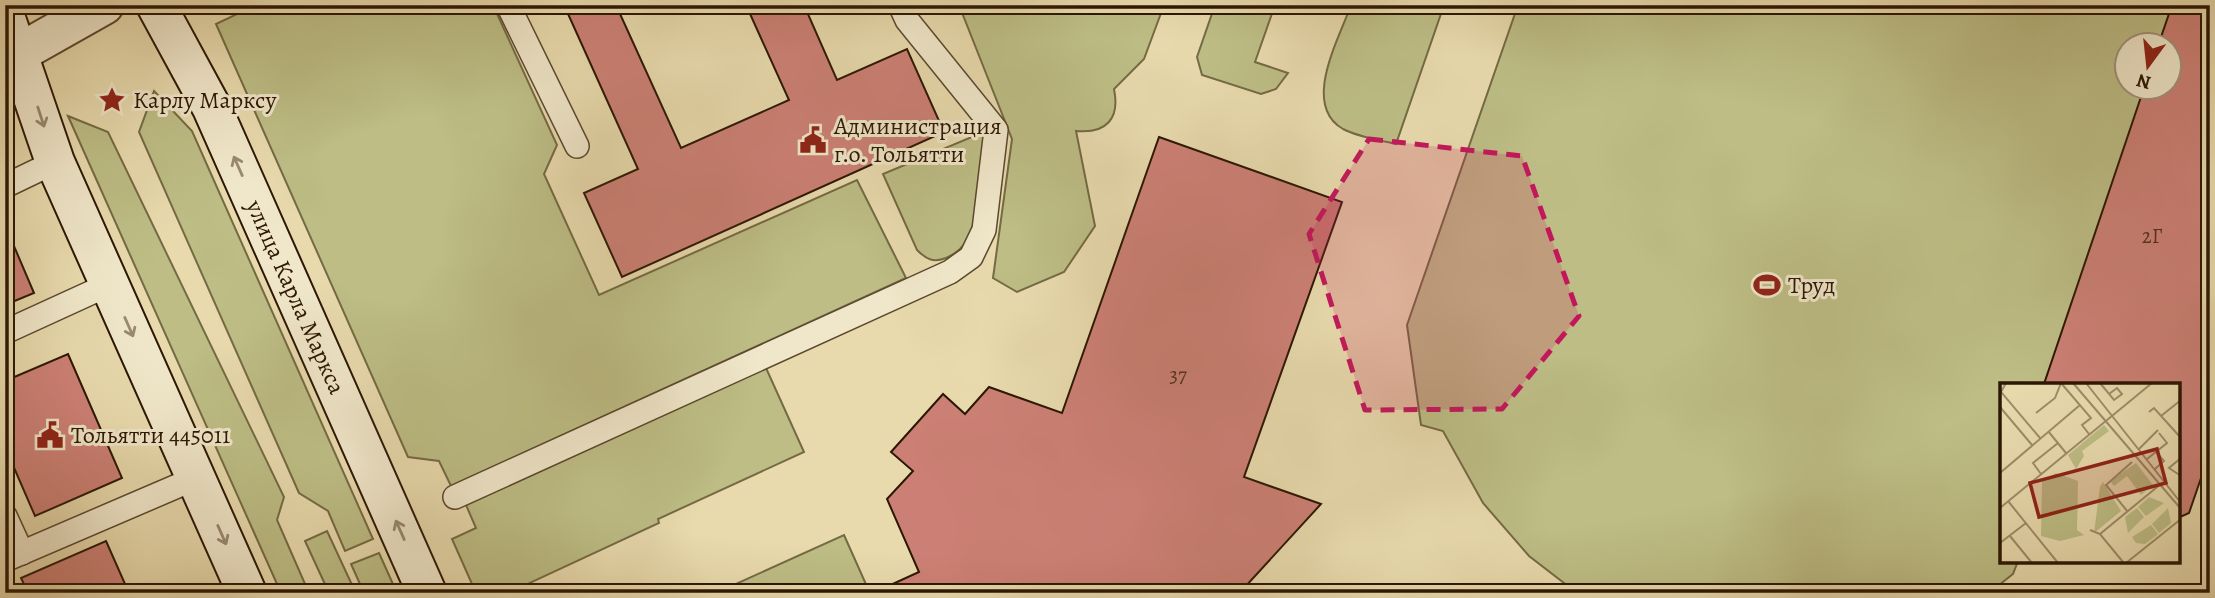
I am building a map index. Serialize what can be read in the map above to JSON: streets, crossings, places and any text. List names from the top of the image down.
{
  "streets": {
    "main road": ["улица Карла Маркса"]
  },
  "places": {
    "place": ["Карлу Марксу"],
    "public building": ["Администрация г.о. Тольятти", "Тольятти 445011"],
    "sports": ["Труд"]
  },
  "house_numbers": ["2Г", "37"],
  "north": "bottom"
}
